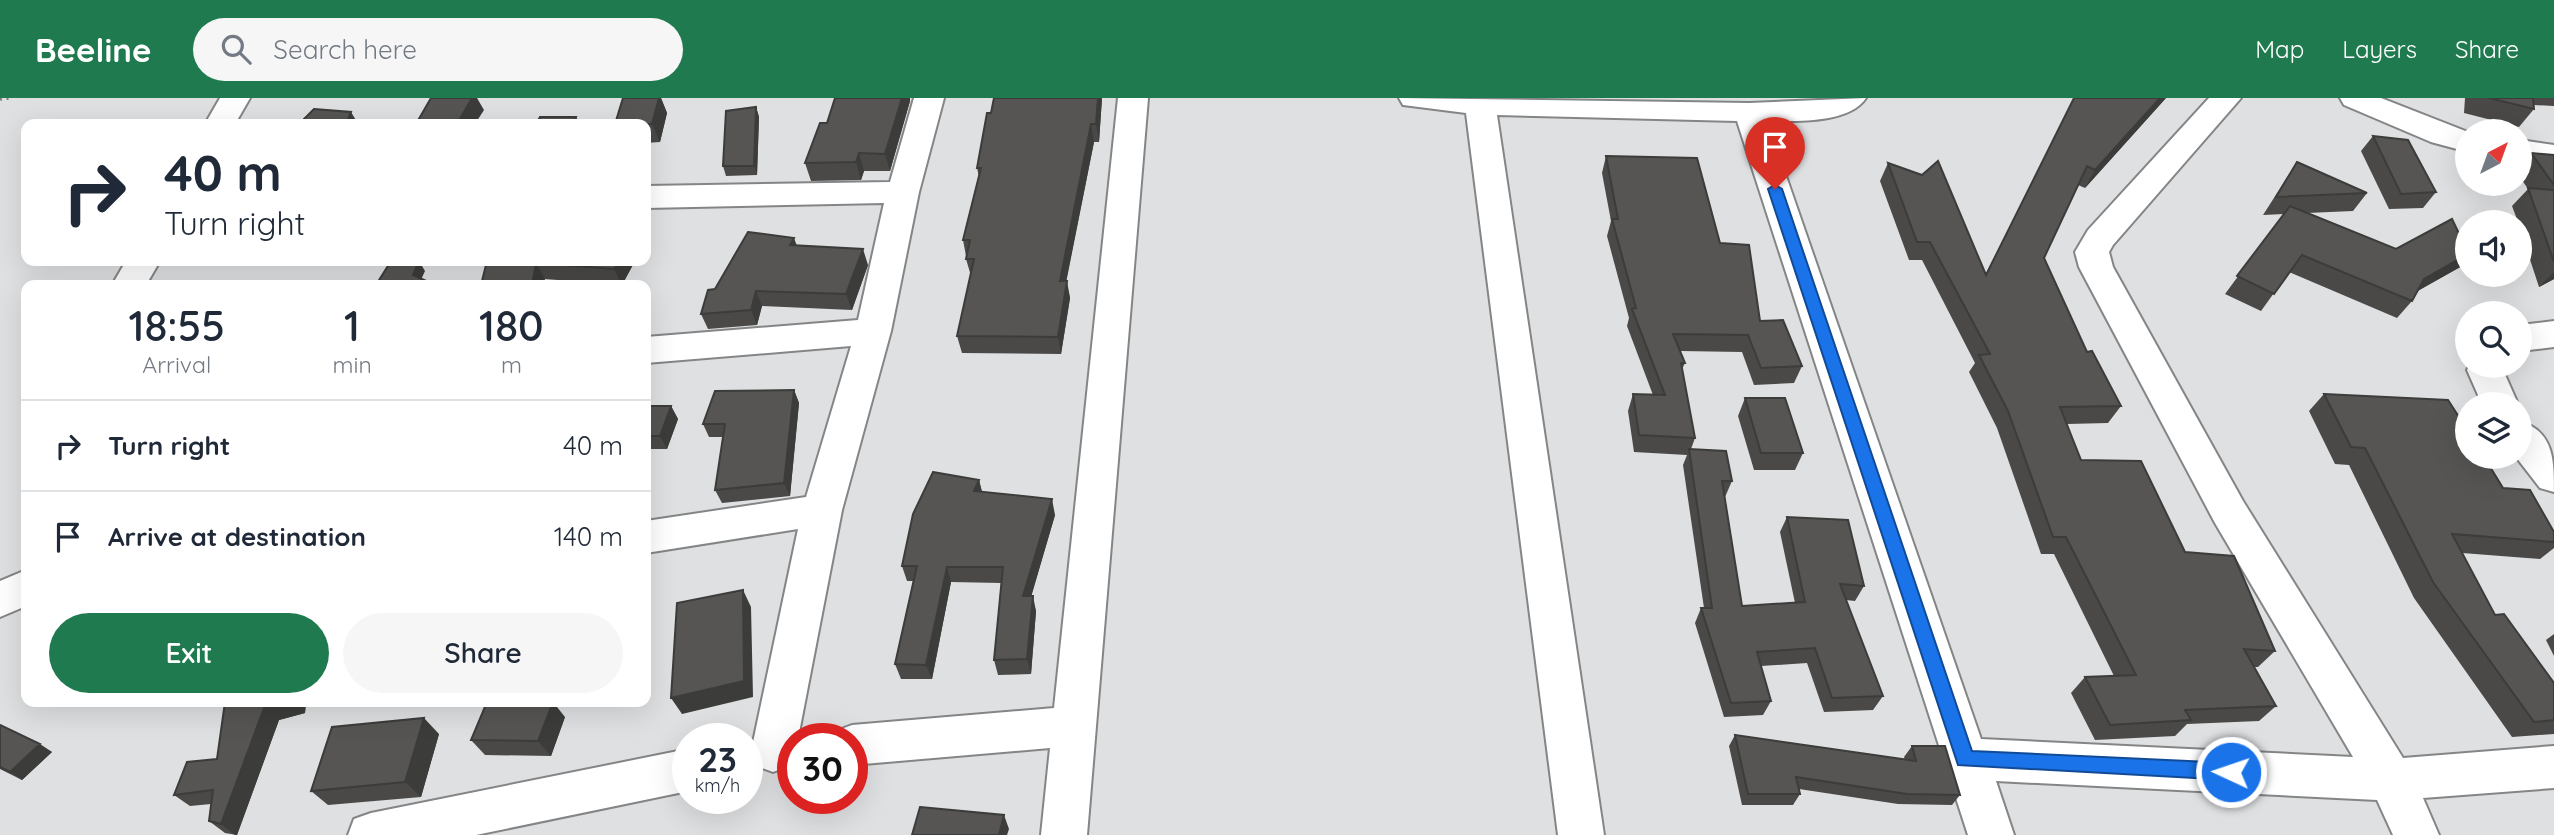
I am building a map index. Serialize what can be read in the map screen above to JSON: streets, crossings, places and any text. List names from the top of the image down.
{
  "north": "top right",
  "page": {
    "header": "Beeline",
    "search": "Search here",
    "nav": ["Map", "Layers", "Share"],
    "turn": ["40 m", "Turn right"],
    "eta": [
      "18:55",
      "Arrival",
      "1",
      "min",
      "180",
      "m"
    ],
    "list": [
      {
        "name": "Turn right",
        "value": "40 m"
      },
      {
        "name": "Arrive at destination",
        "value": "140 m"
      }
    ],
    "buttons": ["Exit", "Share"],
    "speed": "23 km/h",
    "limit": "30"
  }
}
